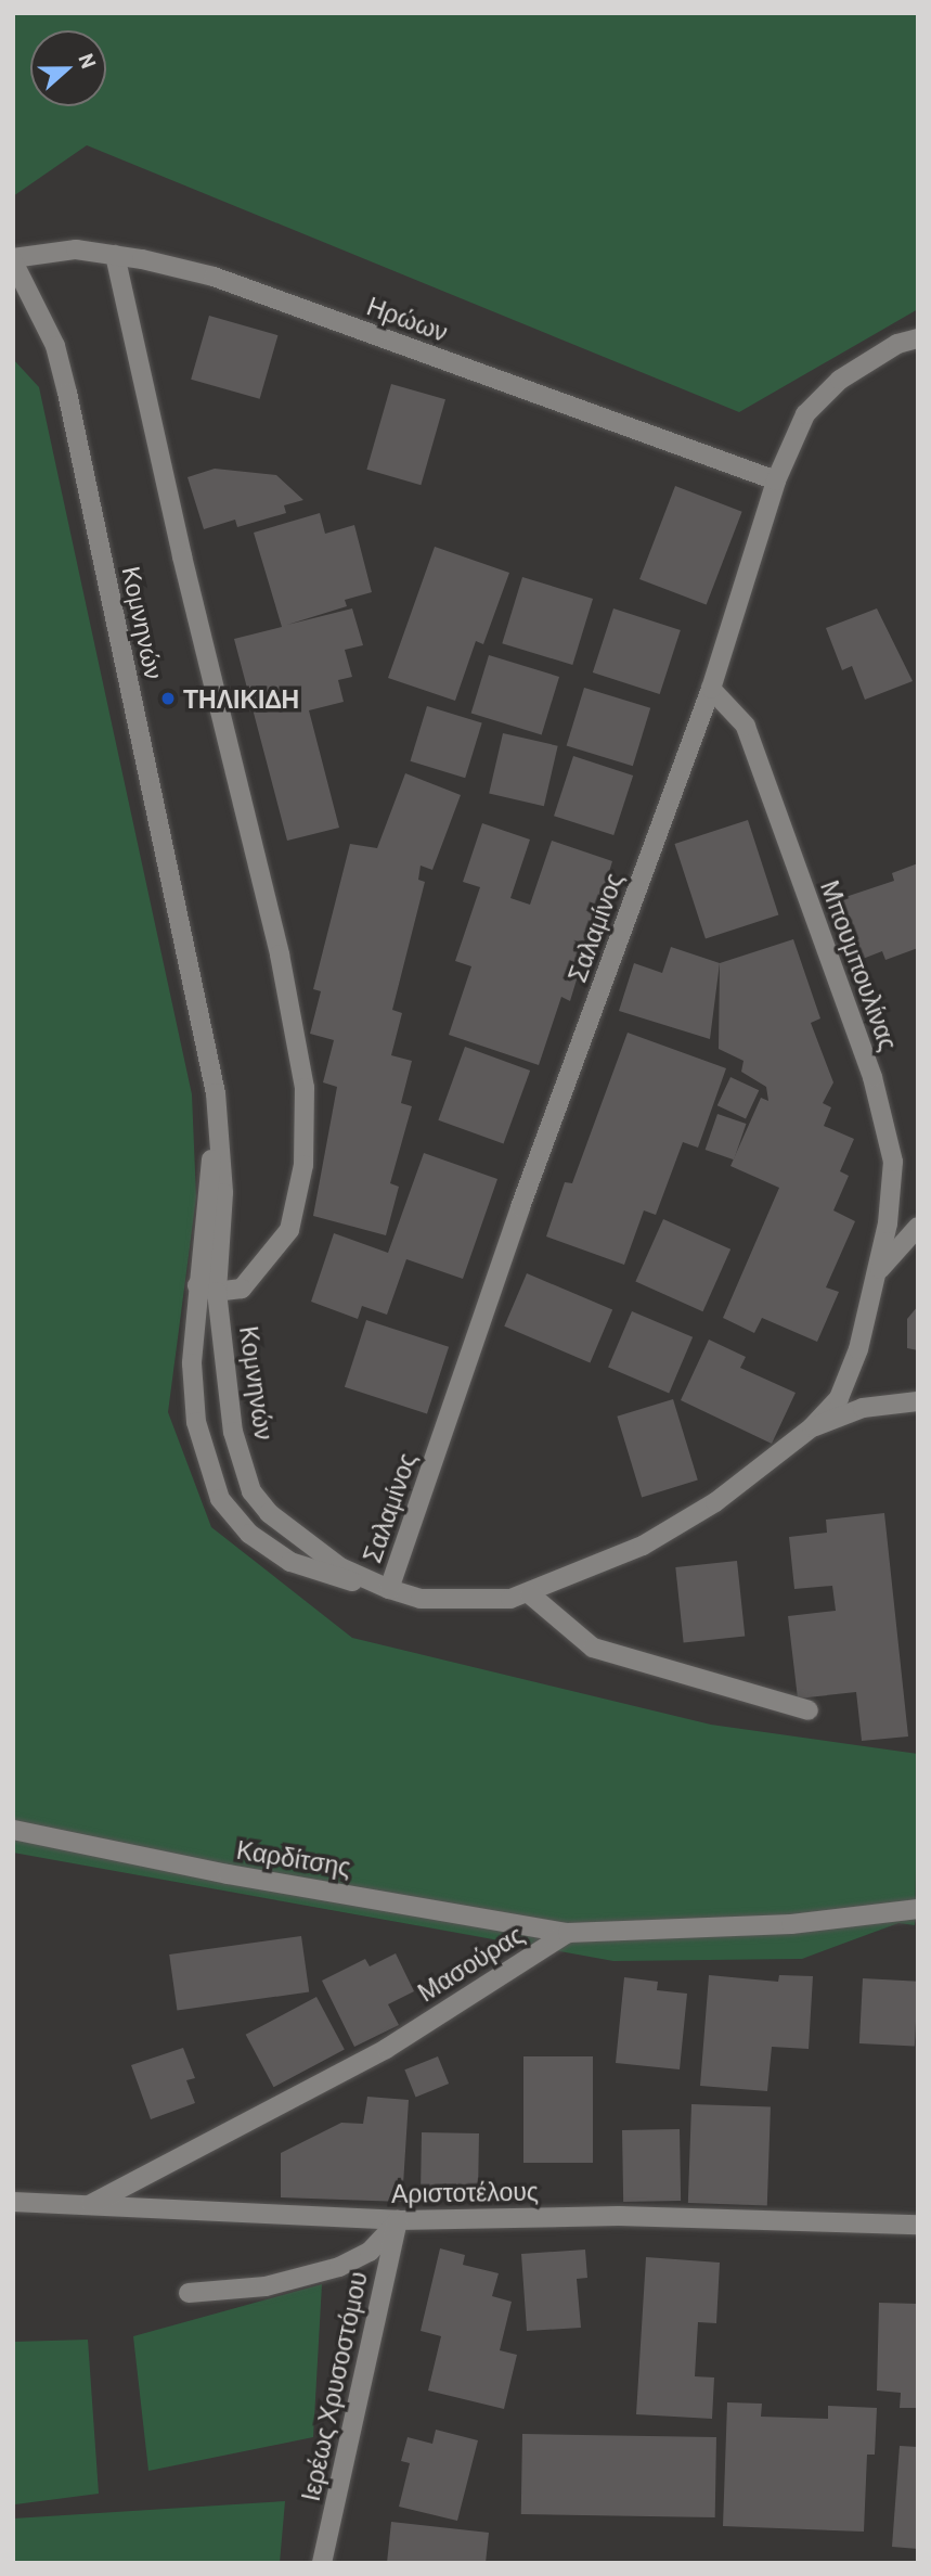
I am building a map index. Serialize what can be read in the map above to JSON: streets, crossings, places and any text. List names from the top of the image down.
{
  "streets": {
    "street": [
      "Ηρώων",
      "Κομνηνών",
      "Σαλαμίνος",
      "Μπουμπουλίνας",
      "Καρδίτσης",
      "Μασούρας",
      "Αριστοτέλους",
      "Ιερέως Χρυσοστόμου"
    ]
  },
  "crossings": [
    ["Ηρώων", "Κομνηνών"],
    ["Ηρώων", "Σαλαμίνος"],
    ["Κομνηνών", "Σαλαμίνος"],
    ["Κομνηνών", "Μπουμπουλίνας"],
    ["Σαλαμίνος", "Μπουμπουλίνας"],
    ["Καρδίτσης", "Μασούρας"],
    ["Μασούρας", "Αριστοτέλους"],
    ["Αριστοτέλους", "Ιερέως Χρυσοστόμου"]
  ],
  "places": ["ΤΗΛΙΚΙΔΗ"],
  "north": "right"
}
